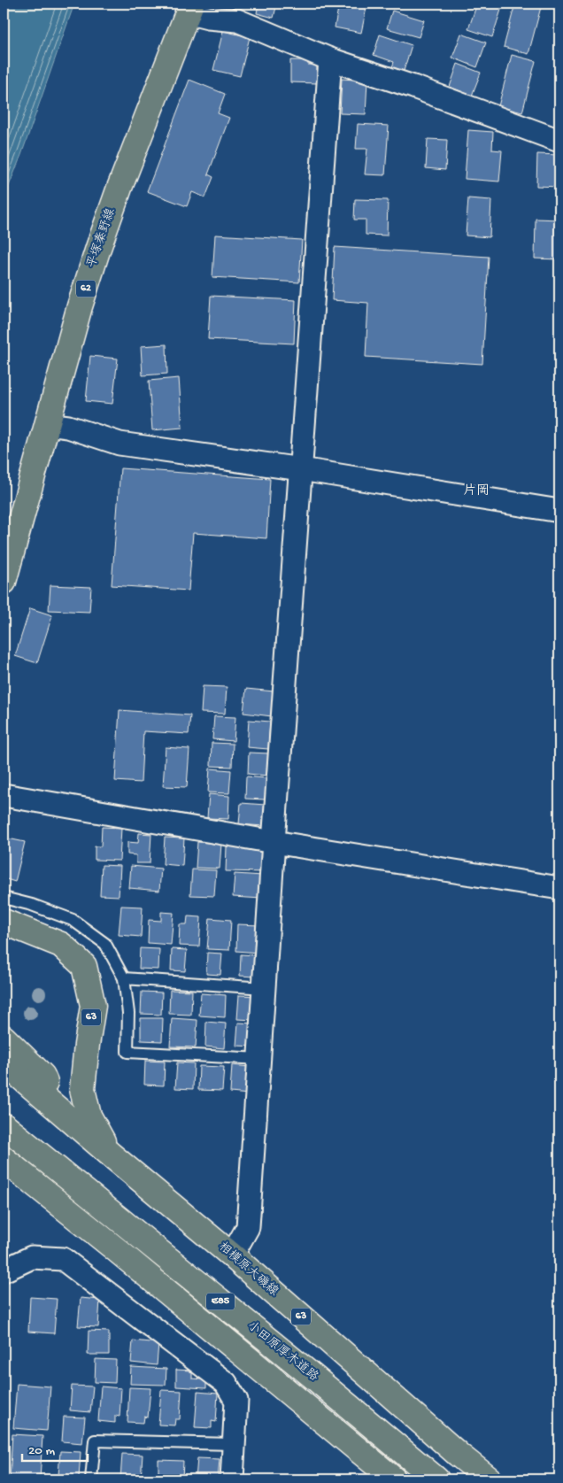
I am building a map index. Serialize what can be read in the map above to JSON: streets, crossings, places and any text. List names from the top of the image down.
{
  "streets": {
    "main road": [
      "平塚秦野線",
      "62",
      "63",
      "相模原大磯線",
      "E85",
      "小田原厚木道路"
    ]
  },
  "crossings": [
    ["63", "相模原大磯線"]
  ],
  "districts": ["片岡"],
  "scale_bar": "20 m"
}
